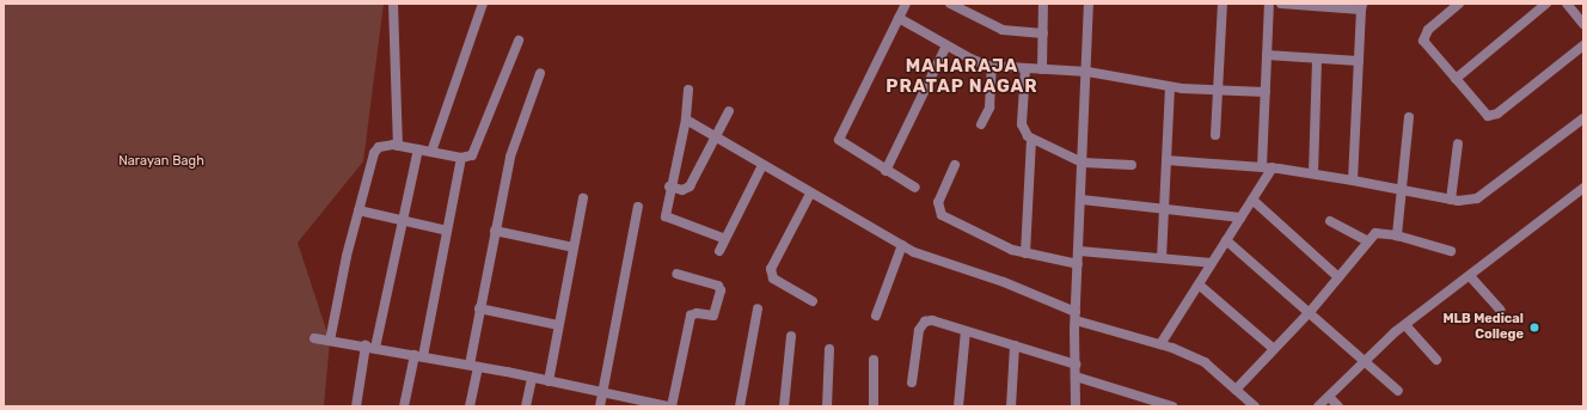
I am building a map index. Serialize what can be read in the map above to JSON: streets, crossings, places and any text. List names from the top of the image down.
{
  "districts": ["MAHARAJA PRATAP NAGAR"],
  "parks": ["Narayan Bagh"],
  "places": ["MLB Medical College"]
}
